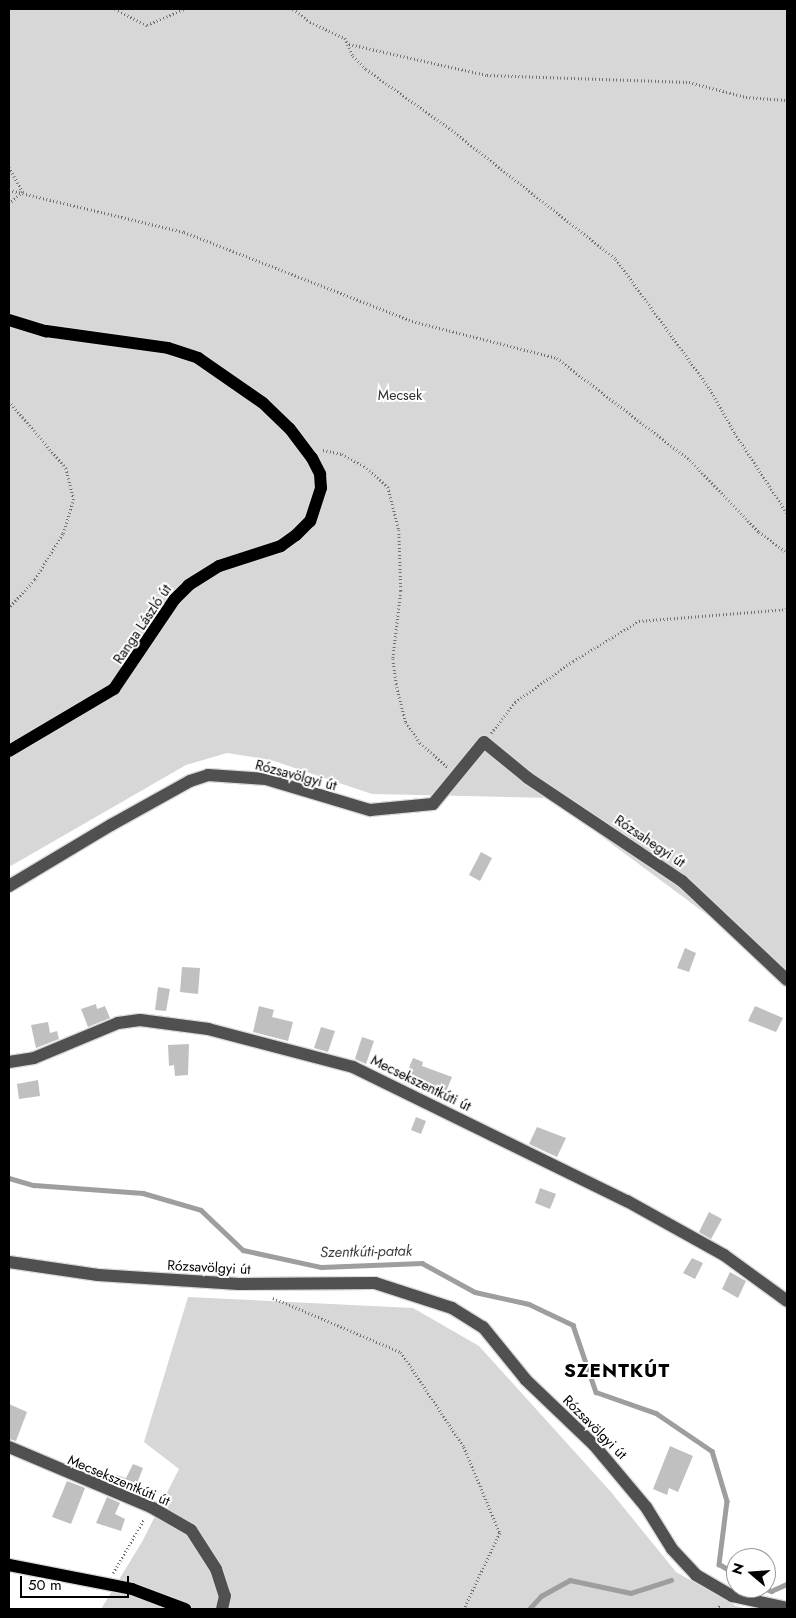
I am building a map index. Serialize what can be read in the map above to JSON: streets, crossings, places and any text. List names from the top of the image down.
{
  "streets": {
    "main road": ["Ranga László út"],
    "street": ["Rózsavölgyi út", "Rózsahegyi út", "Mecsekszentkúti út"]
  },
  "crossings": [
    ["Rózsavölgyi út", "Rózsahegyi út"]
  ],
  "districts": ["SZENTKÚT"],
  "water": ["Szentkúti-patak"],
  "parks": ["Mecsek"],
  "scale_bar": "50 m",
  "north": "left"
}
